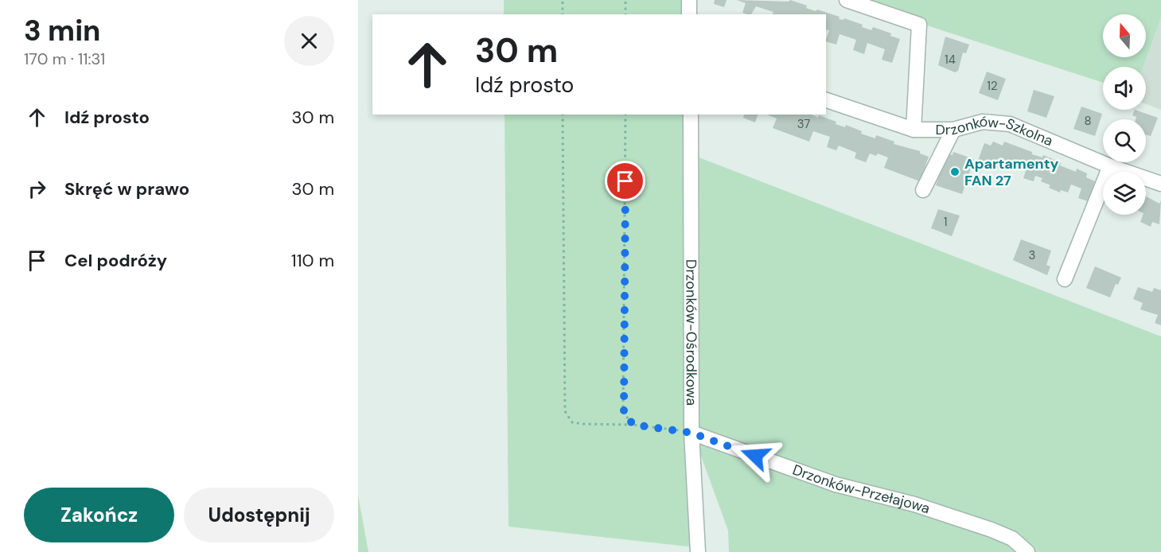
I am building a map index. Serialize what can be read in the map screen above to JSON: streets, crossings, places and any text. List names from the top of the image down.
{
  "streets": {
    "street": ["Drzonków-Szkolna", "Drzonków-Ośrodkowa", "Drzonków-Przełajowa"]
  },
  "crossings": [
    ["Drzonków-Ośrodkowa", "Drzonków-Przełajowa"]
  ],
  "places": ["Apartamenty FAN 27"],
  "house_numbers": [
    "14",
    "12",
    "8",
    "37",
    "1",
    "3"
  ],
  "north": "top",
  "page": {
    "heading": ["3 min", "170 m · 11:31"],
    "turn": ["30 m", "Idź prosto"],
    "list": [
      {
        "name": "Idź prosto",
        "value": "30 m"
      },
      {
        "name": "Skręć w prawo",
        "value": "30 m"
      },
      {
        "name": "Cel podróży",
        "value": "110 m"
      }
    ],
    "buttons": ["Zakończ", "Udostępnij"]
  }
}
